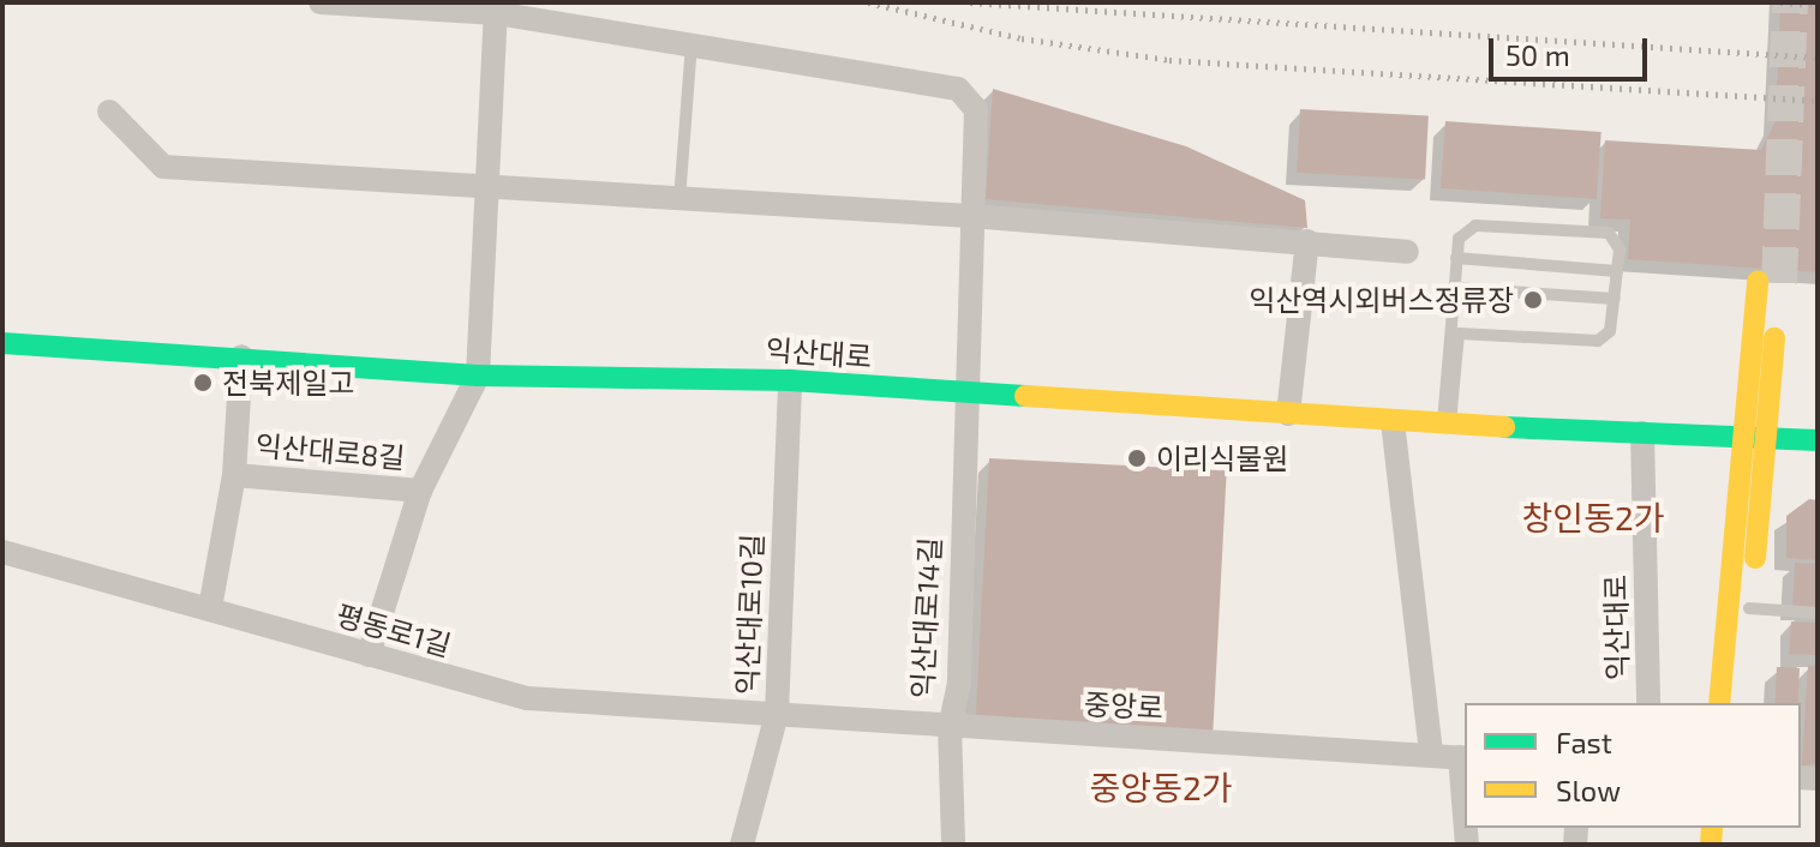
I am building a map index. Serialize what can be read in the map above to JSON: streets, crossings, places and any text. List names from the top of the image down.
{
  "streets": {
    "street": [
      "익산대로",
      "익산대로8길",
      "익산대로10길",
      "익산대로14길",
      "평동로1길",
      "중앙로"
    ]
  },
  "crossings": [
    ["익산대로", "익산대로8길"],
    ["익산대로", "익산대로10길"],
    ["익산대로", "익산대로14길"],
    ["익산대로8길", "평동로1길"],
    ["익산대로10길", "평동로1길"],
    ["익산대로10길", "중앙로"],
    ["익산대로14길", "중앙로"],
    ["평동로1길", "중앙로"]
  ],
  "districts": ["창인동2가", "중앙동2가"],
  "places": ["익산역시외버스정류장", "전북제일고", "이리식물원"],
  "legend": ["Fast", "Slow"],
  "scale_bar": "50 m"
}
